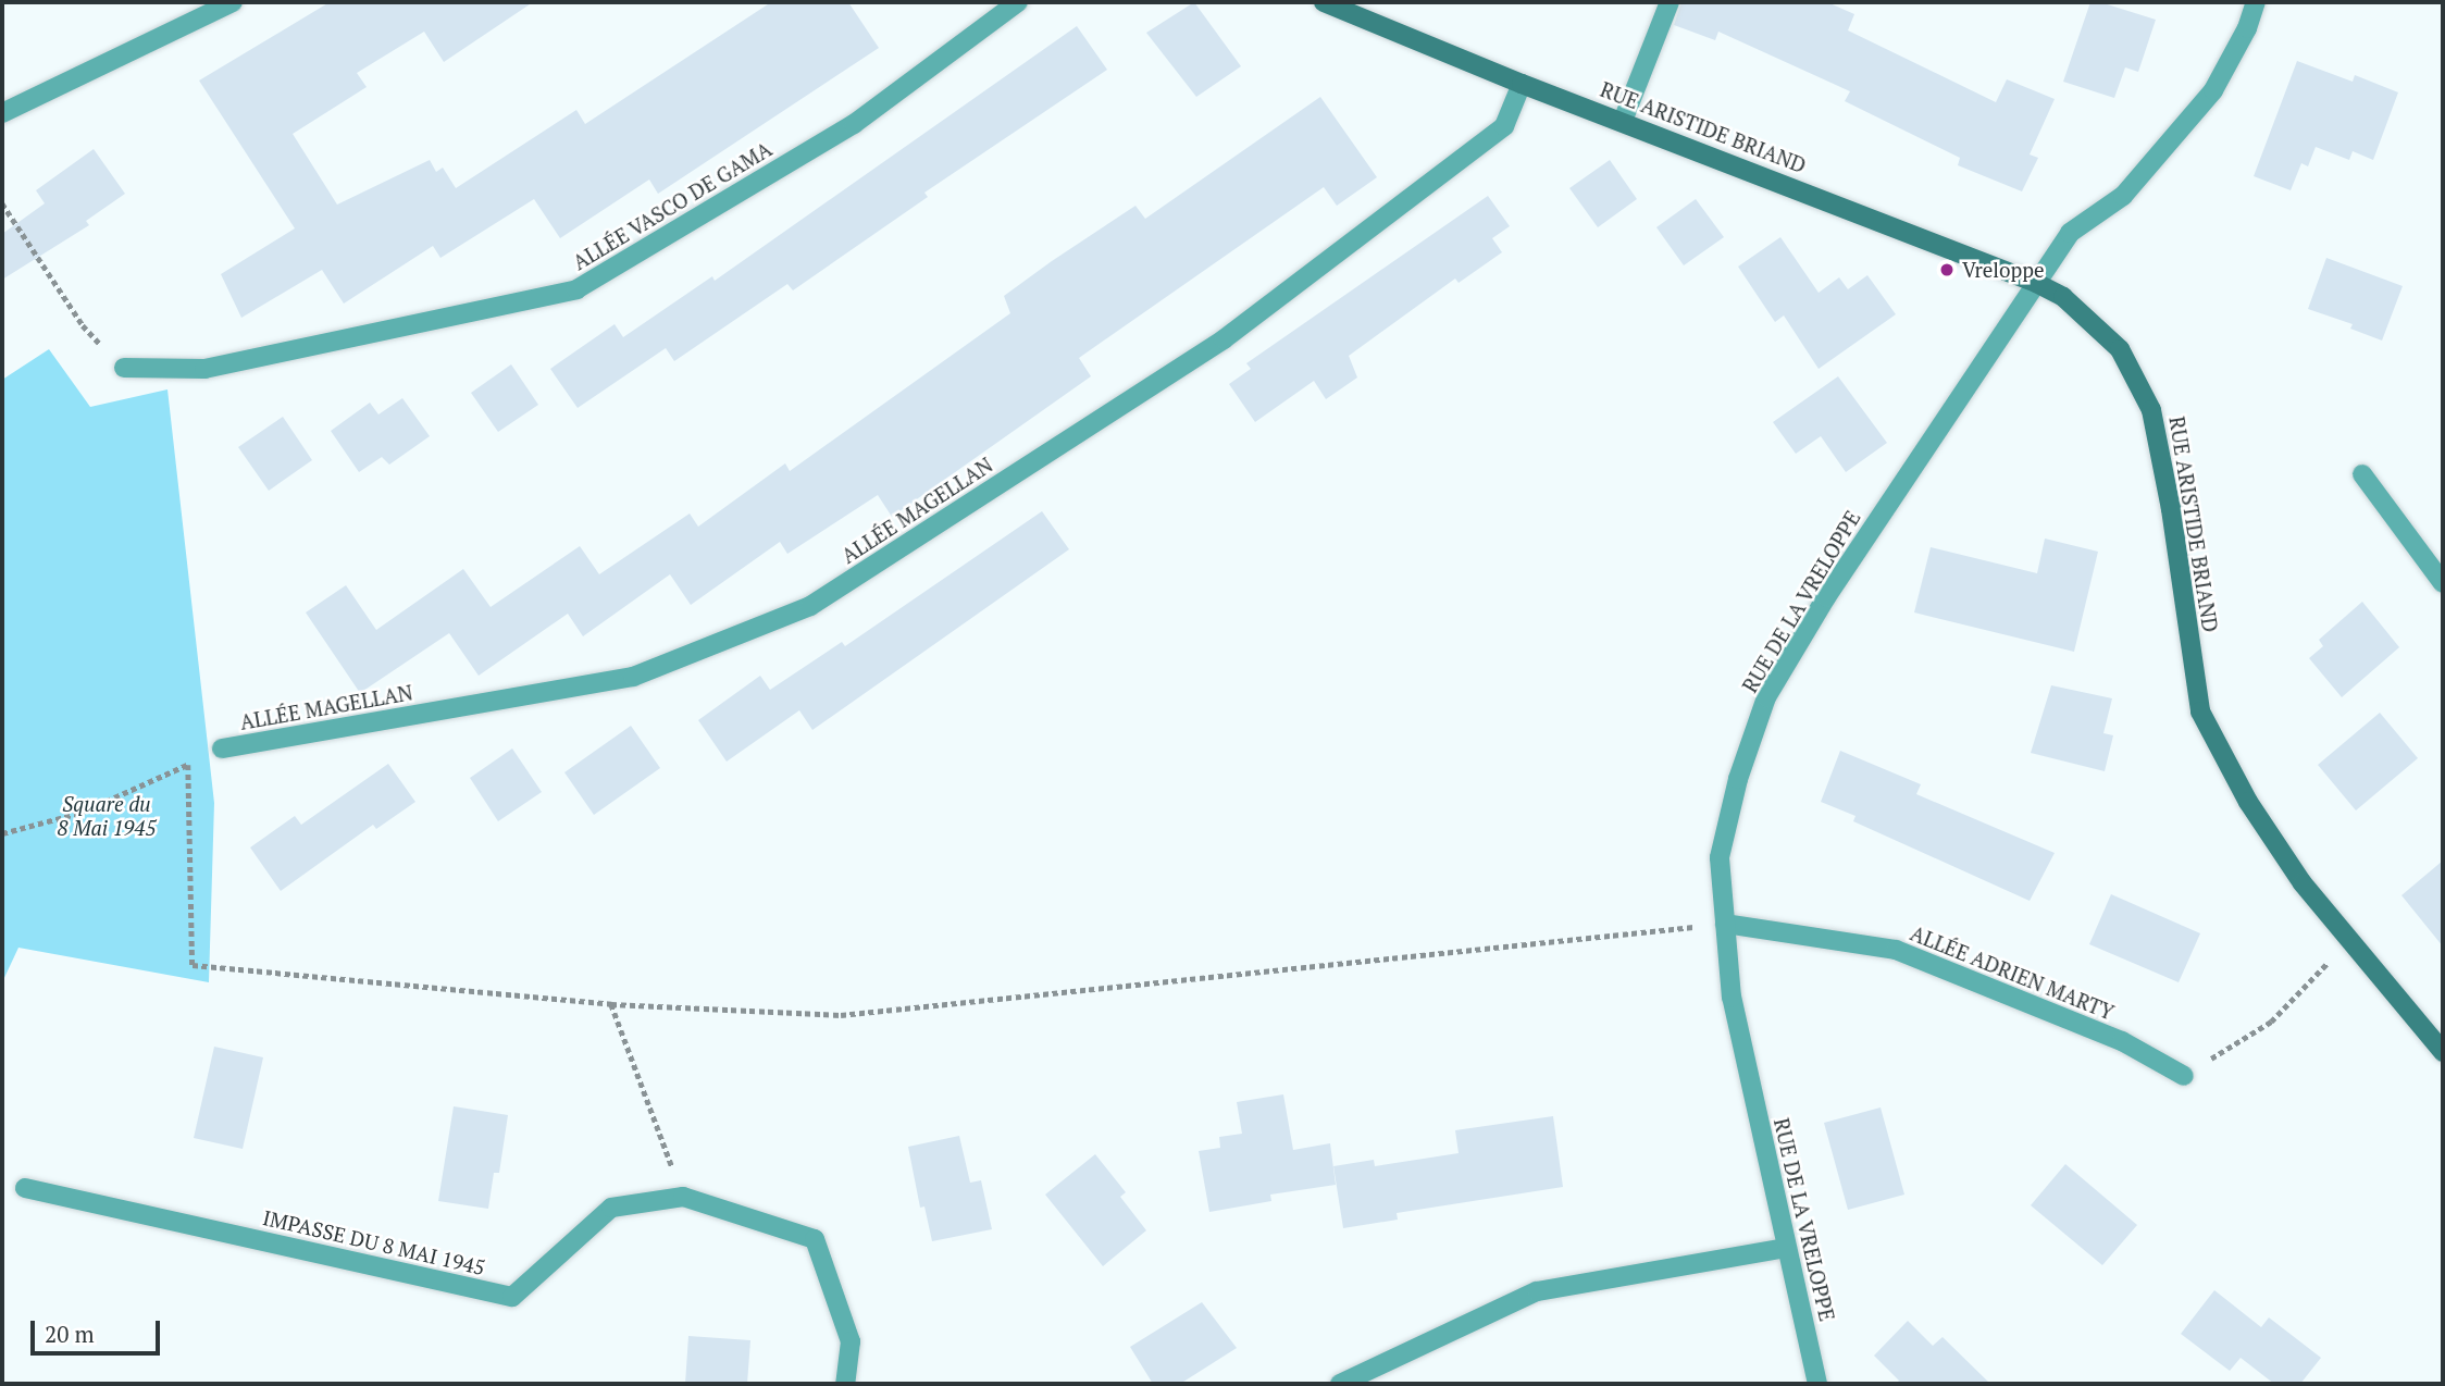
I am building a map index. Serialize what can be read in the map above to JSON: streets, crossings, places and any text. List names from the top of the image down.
{
  "streets": {
    "street": [
      "RUE ARISTIDE BRIAND",
      "ALLÉE VASCO DE GAMA",
      "ALLÉE MAGELLAN",
      "RUE DE LA VRELOPPE",
      "ALLÉE ADRIEN MARTY",
      "IMPASSE DU 8 MAI 1945"
    ]
  },
  "crossings": [
    ["RUE ARISTIDE BRIAND", "ALLÉE MAGELLAN"],
    ["RUE ARISTIDE BRIAND", "RUE DE LA VRELOPPE"],
    ["RUE DE LA VRELOPPE", "ALLÉE ADRIEN MARTY"]
  ],
  "parks": ["Square du 8 Mai 1945"],
  "places": ["Vreloppe"],
  "scale_bar": "20 m"
}
